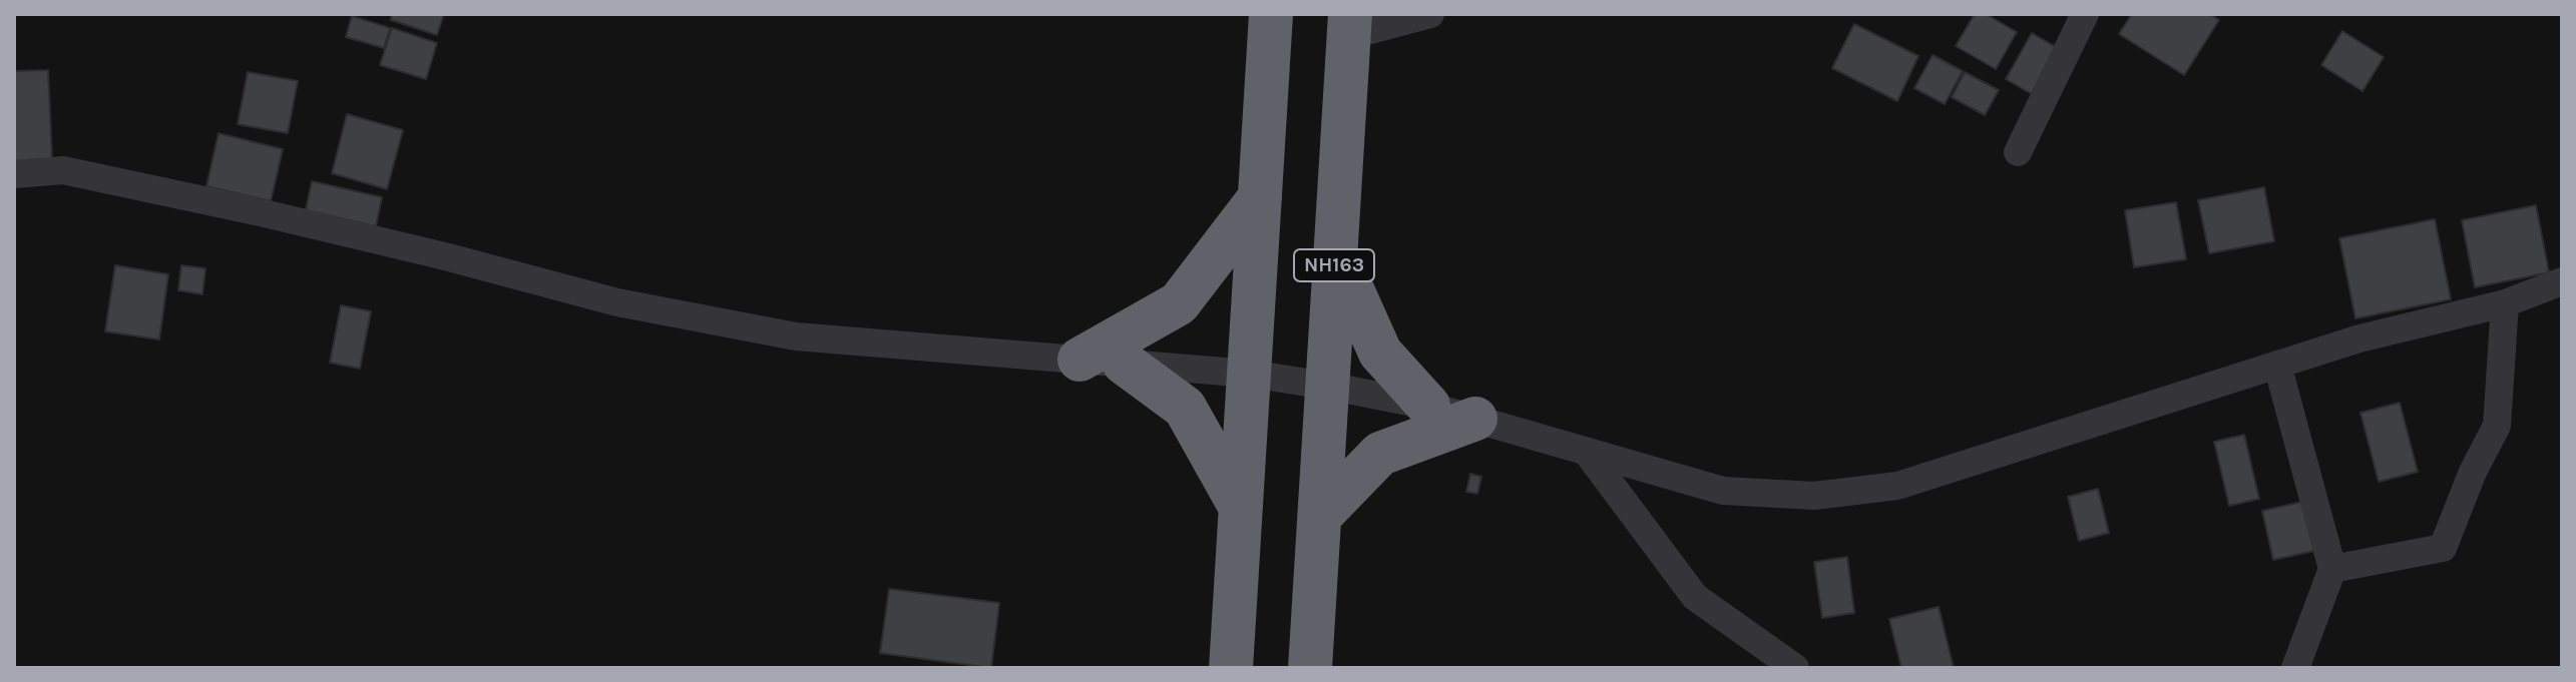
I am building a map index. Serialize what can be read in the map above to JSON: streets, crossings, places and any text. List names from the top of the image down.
{
  "streets": {
    "highway": ["NH163"]
  }
}
